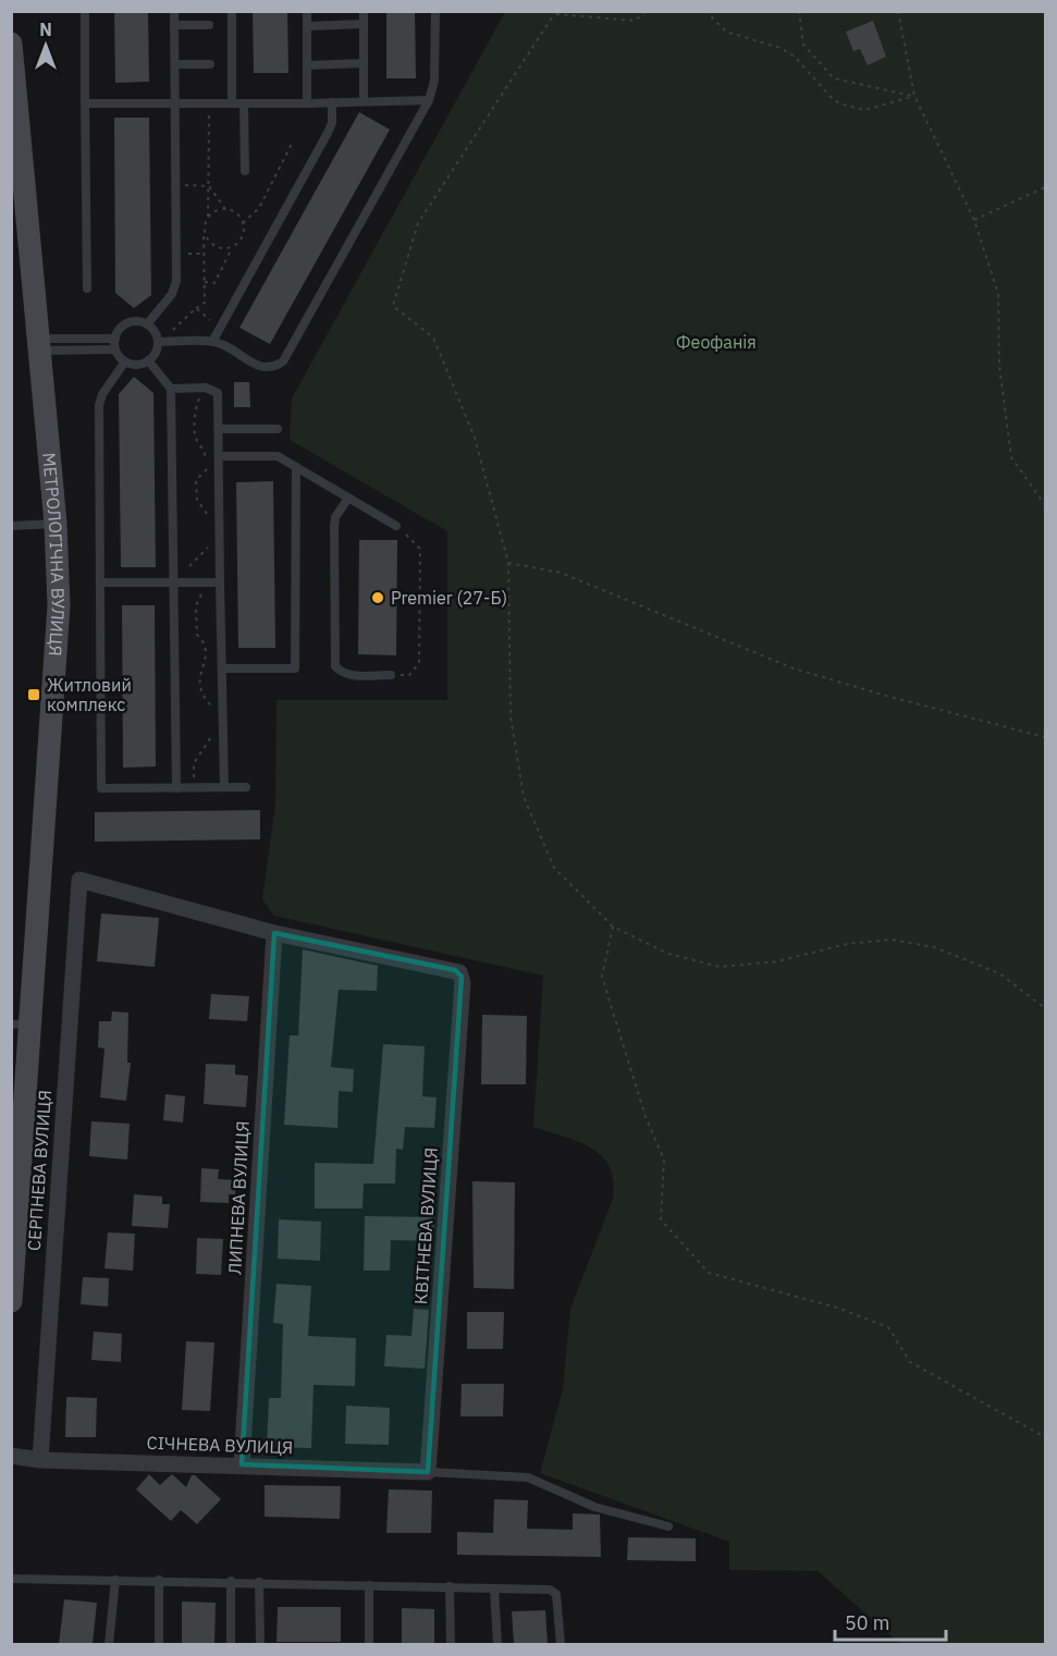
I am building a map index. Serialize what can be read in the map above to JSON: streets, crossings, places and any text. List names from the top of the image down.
{
  "streets": {
    "street": [
      "МЕТРОЛОГІЧНА ВУЛИЦЯ",
      "СЕРПНЕВА ВУЛИЦЯ",
      "ЛИПНЕВА ВУЛИЦЯ",
      "КВІТНЕВА ВУЛИЦЯ",
      "СІЧНЕВА ВУЛИЦЯ"
    ]
  },
  "crossings": [
    ["СЕРПНЕВА ВУЛИЦЯ", "ЛИПНЕВА ВУЛИЦЯ"],
    ["СЕРПНЕВА ВУЛИЦЯ", "КВІТНЕВА ВУЛИЦЯ"],
    ["СЕРПНЕВА ВУЛИЦЯ", "СІЧНЕВА ВУЛИЦЯ"],
    ["ЛИПНЕВА ВУЛИЦЯ", "КВІТНЕВА ВУЛИЦЯ"],
    ["ЛИПНЕВА ВУЛИЦЯ", "СІЧНЕВА ВУЛИЦЯ"],
    ["КВІТНЕВА ВУЛИЦЯ", "СІЧНЕВА ВУЛИЦЯ"]
  ],
  "parks": ["Феофанія"],
  "places": {
    "other": ["Premier (27-Б)"],
    "transit": ["Житловий комплекс"]
  },
  "scale_bar": "50 m",
  "north": "top"
}
